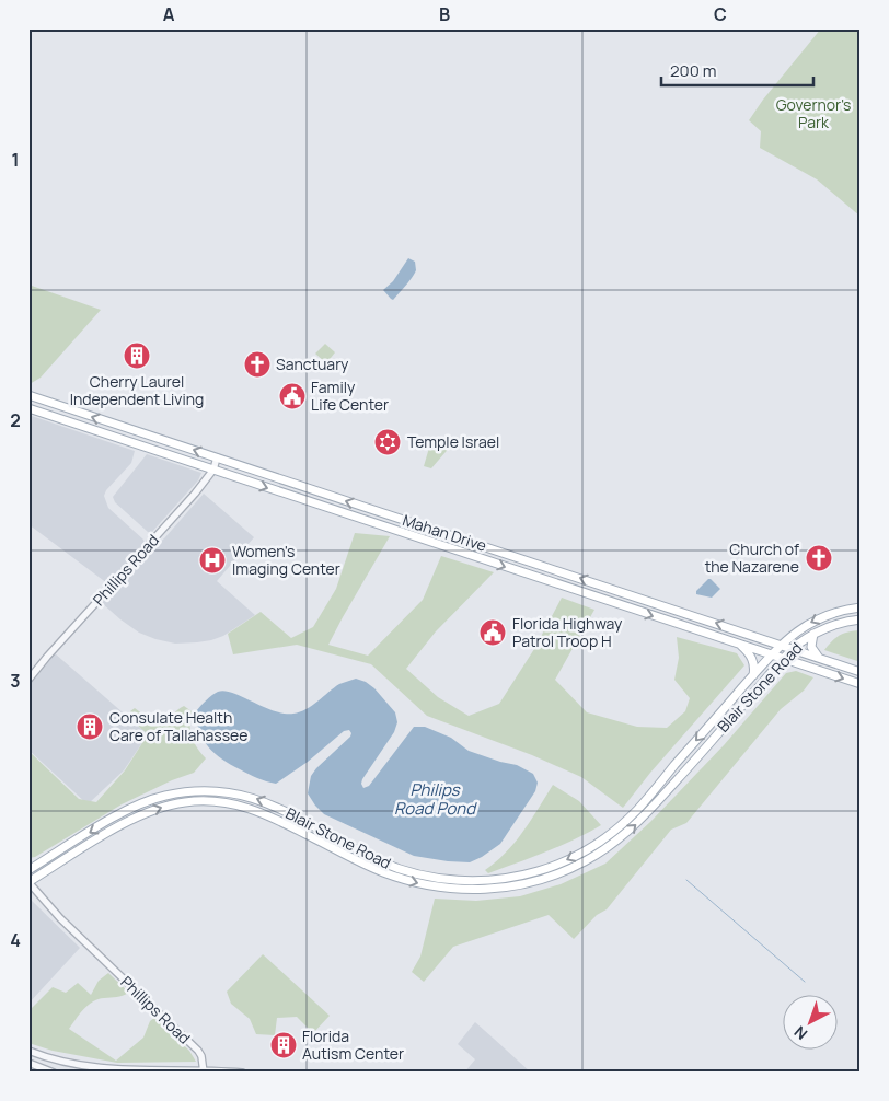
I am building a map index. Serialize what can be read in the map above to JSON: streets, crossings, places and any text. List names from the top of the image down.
{
  "streets": {
    "main road": ["Mahan Drive", "Blair Stone Road"],
    "street": ["Phillips Road"]
  },
  "crossings": [
    ["Mahan Drive", "Phillips Road"],
    ["Mahan Drive", "Blair Stone Road"],
    ["Phillips Road", "Blair Stone Road"]
  ],
  "water": ["Philips Road Pond"],
  "parks": ["Governor's Park"],
  "places": {
    "building": ["Cherry Laurel Independent Living", "Consulate Health Care of Tallahassee", "Florida Autism Center"],
    "church": ["Sanctuary", "Church of the Nazarene"],
    "public building": ["Family Life Center", "Florida Highway Patrol Troop H"],
    "synagogue": ["Temple Israel"],
    "hospital": ["Women's Imaging Center"]
  },
  "scale_bar": "200 m",
  "north": "bottom left",
  "grid": {
    "columns": ["A", "B", "C"],
    "rows": [
      "1",
      "2",
      "3",
      "4"
    ]
  }
}
